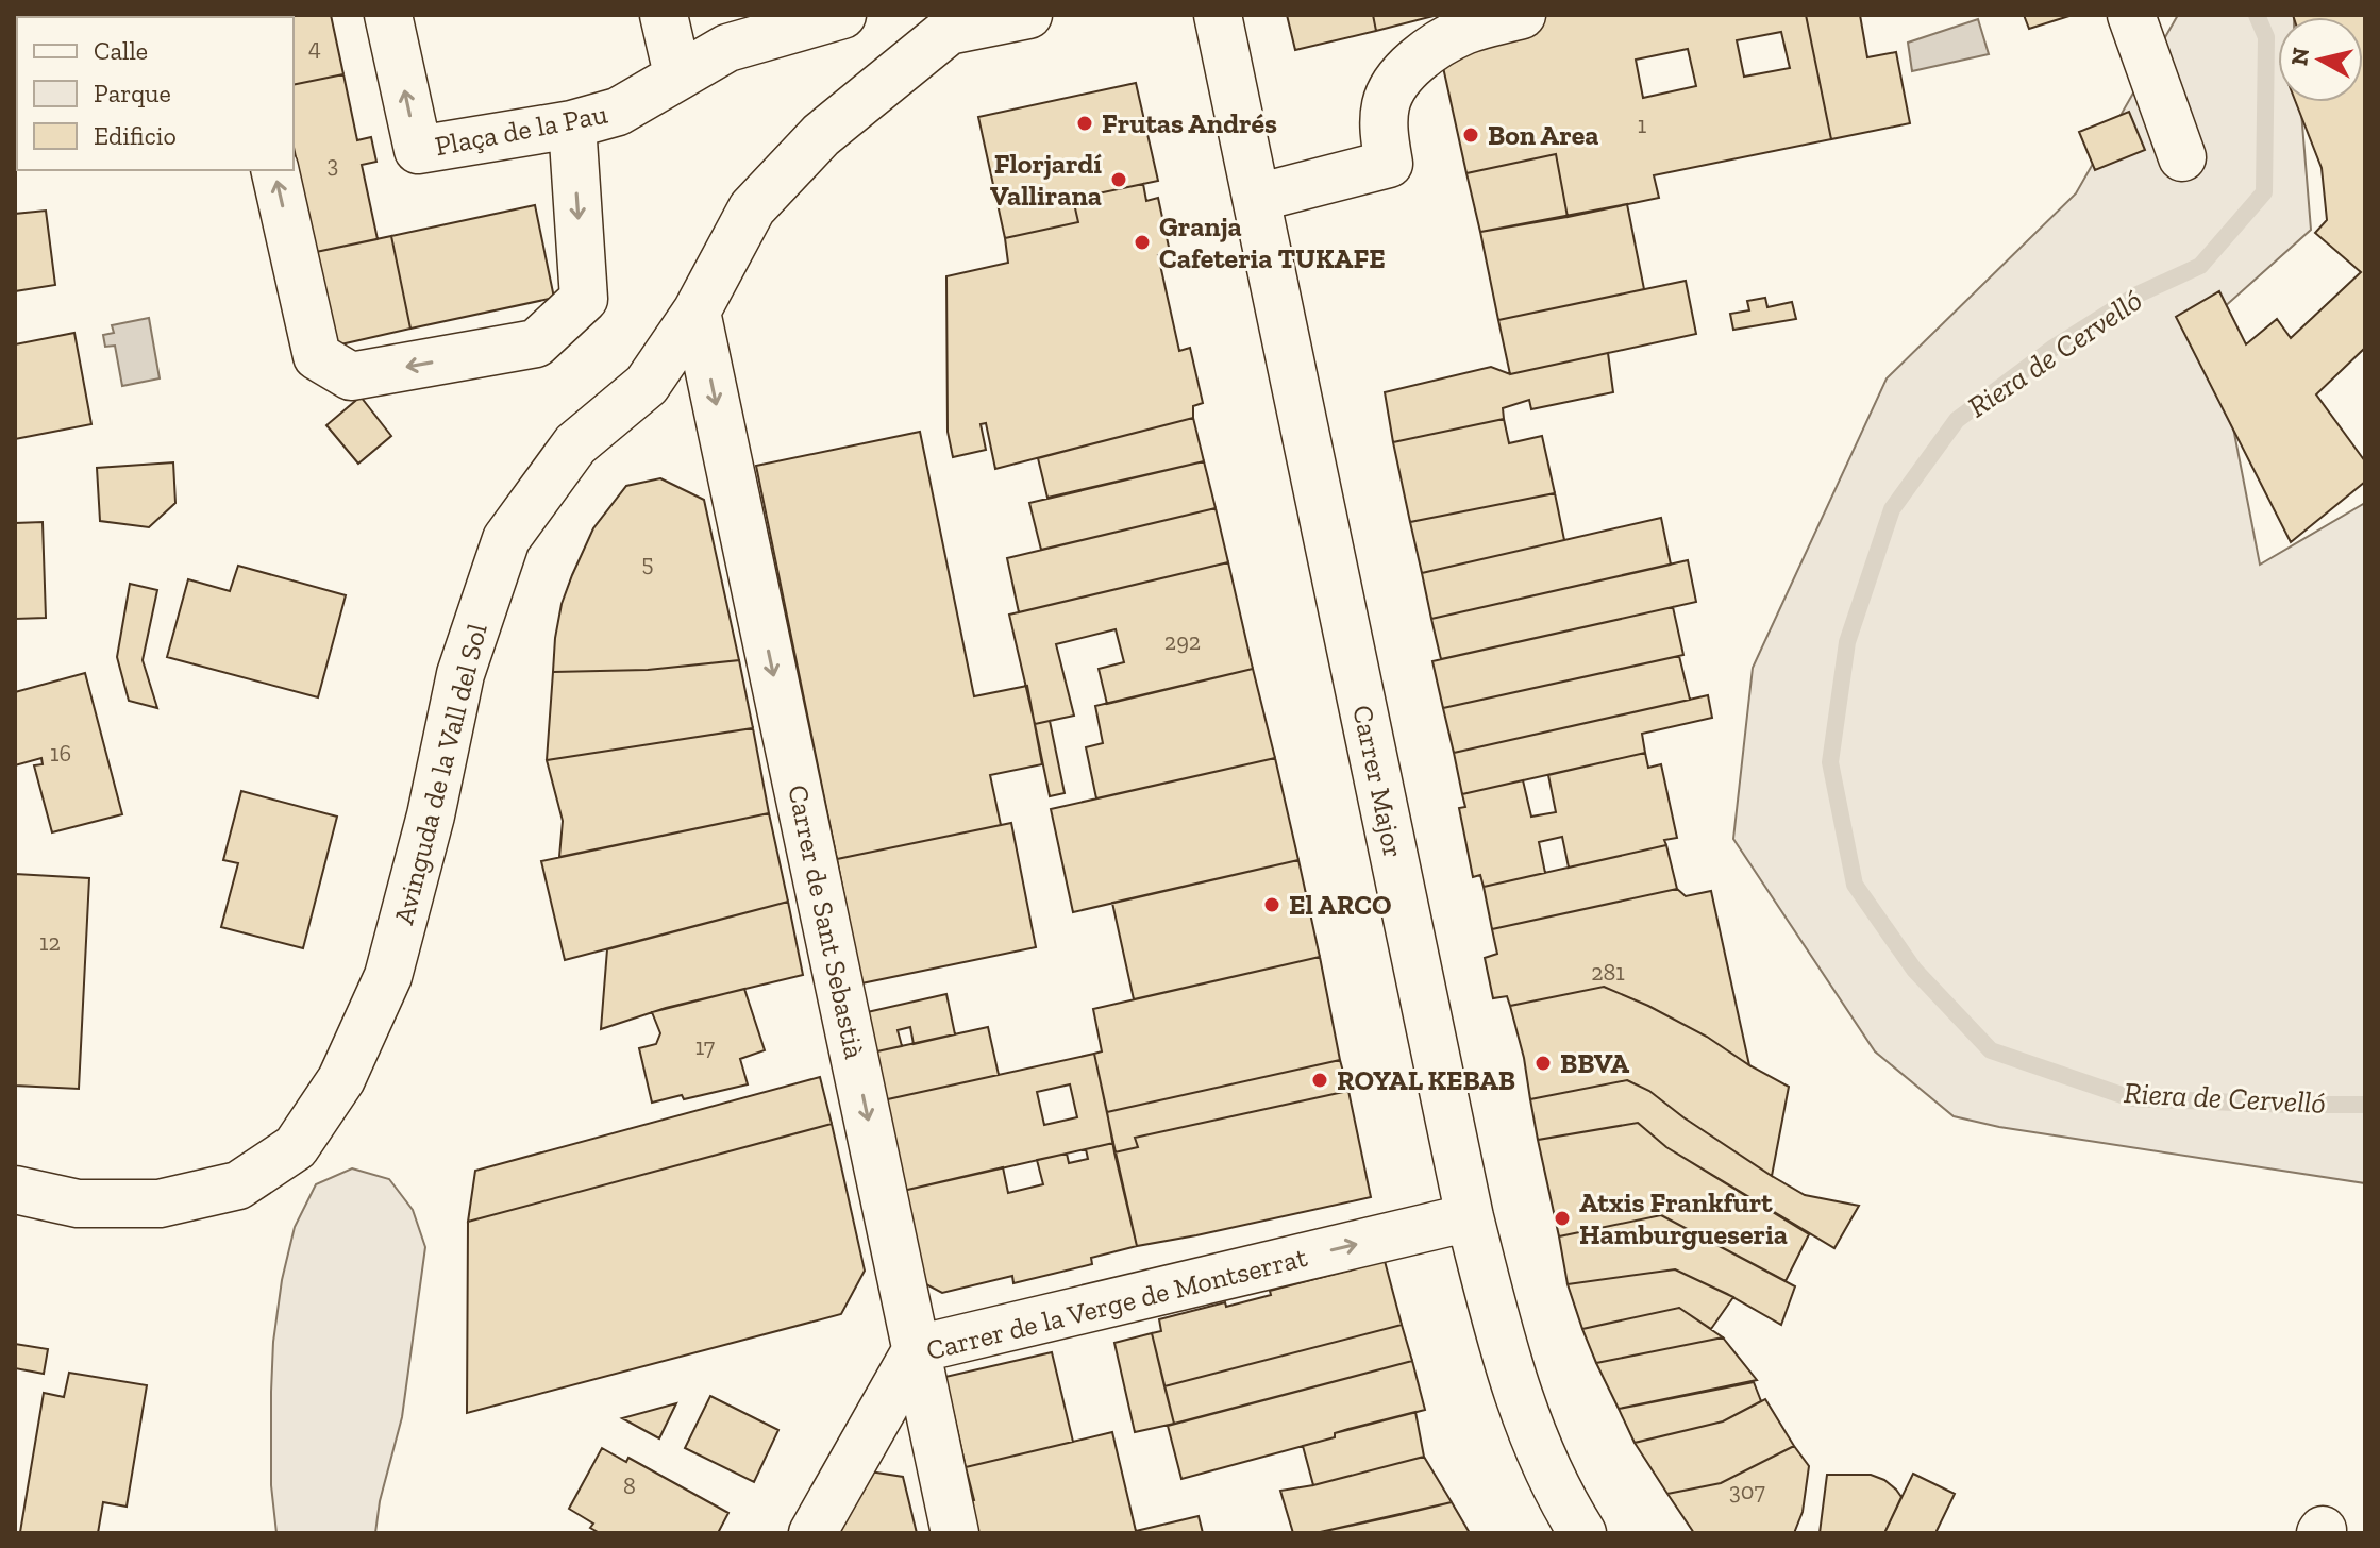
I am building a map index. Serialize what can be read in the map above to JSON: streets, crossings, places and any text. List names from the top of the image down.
{
  "streets": {
    "street": [
      "Plaça de la Pau",
      "Avinguda de la Vall del Sol",
      "Carrer Major",
      "Carrer de Sant Sebastià",
      "Carrer de la Verge de Montserrat"
    ]
  },
  "crossings": [
    ["Avinguda de la Vall del Sol", "Carrer de Sant Sebastià"],
    ["Carrer Major", "Carrer de la Verge de Montserrat"],
    ["Carrer de Sant Sebastià", "Carrer de la Verge de Montserrat"]
  ],
  "one_way": ["Carrer de Sant Sebastià", "Carrer de la Verge de Montserrat"],
  "water": ["Riera de Cervelló"],
  "places": [
    "Frutas Andrés",
    "Bon Area",
    "Florjardí Vallirana",
    "Granja Cafeteria TUKAFE",
    "El ARCO",
    "BBVA",
    "ROYAL KEBAB",
    "Atxis Frankfurt Hamburgueseria"
  ],
  "house_numbers": [
    "4",
    "1",
    "3",
    "5",
    "292",
    "16",
    "12",
    "281",
    "17",
    "8",
    "307"
  ],
  "legend": ["Calle", "Parque", "Edificio"],
  "north": "left"
}
